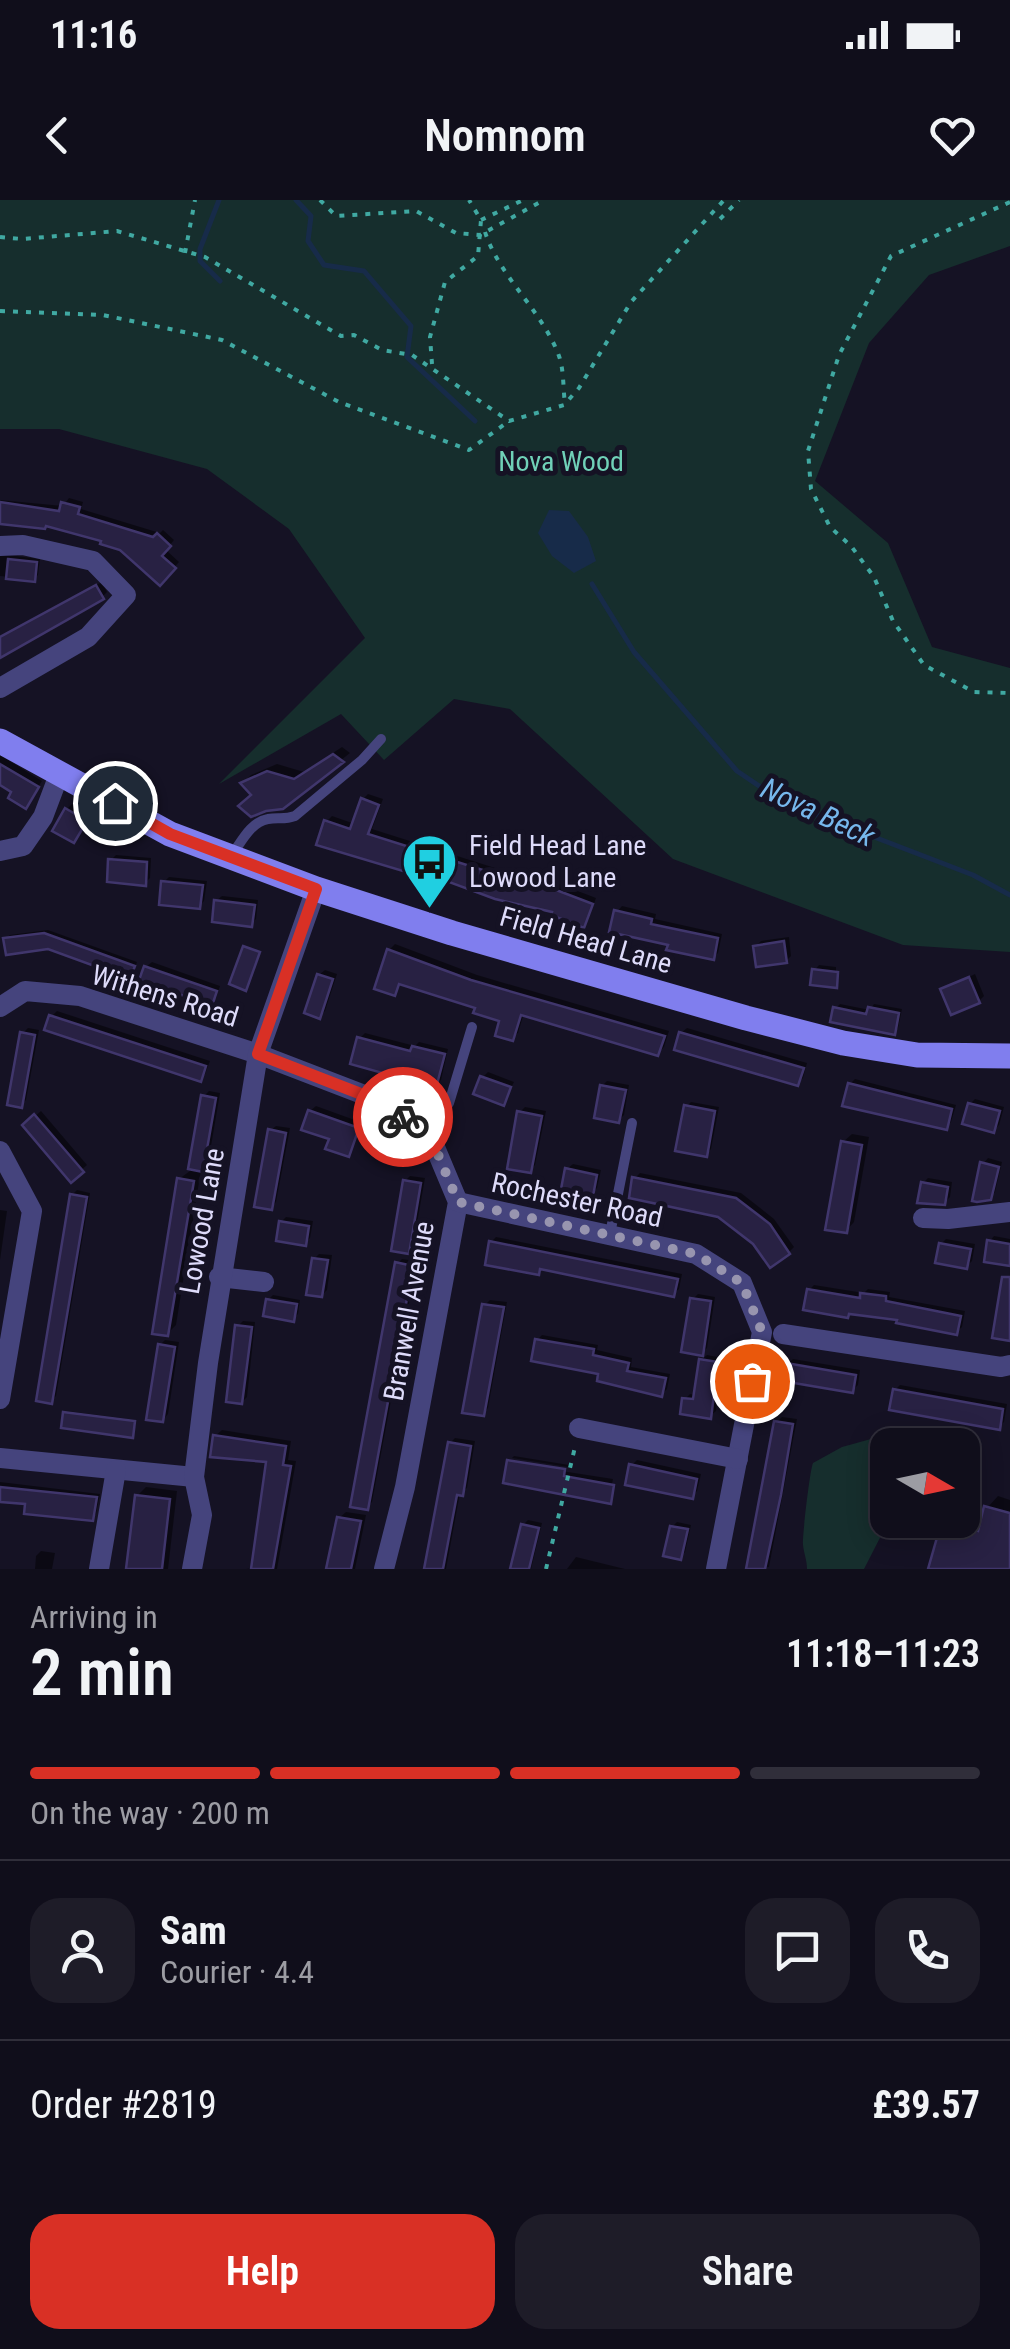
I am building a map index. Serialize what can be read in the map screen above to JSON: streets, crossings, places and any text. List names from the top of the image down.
{
  "streets": {
    "main road": ["Field Head Lane"],
    "street": [
      "Withens Road",
      "Rochester Road",
      "Lowood Lane",
      "Branwell Avenue"
    ]
  },
  "crossings": [
    ["Field Head Lane", "Lowood Lane"],
    ["Withens Road", "Lowood Lane"],
    ["Withens Road", "Branwell Avenue"],
    ["Rochester Road", "Branwell Avenue"],
    ["Lowood Lane", "Branwell Avenue"]
  ],
  "water": ["Nova Beck"],
  "parks": ["Nova Wood"],
  "places": {
    "bus stop": ["Field Head Lane Lowood Lane"]
  },
  "north": "right",
  "page": {
    "status": "11:16",
    "header": "Nomnom",
    "heading": ["2 min", "Arriving in", "11:18–11:23"],
    "panel": [
      "Sam",
      "Courier · 4.4",
      "Order #2819",
      "£39.57"
    ],
    "bar": "On the way · 200 m",
    "buttons": ["Help", "Share"]
  }
}
